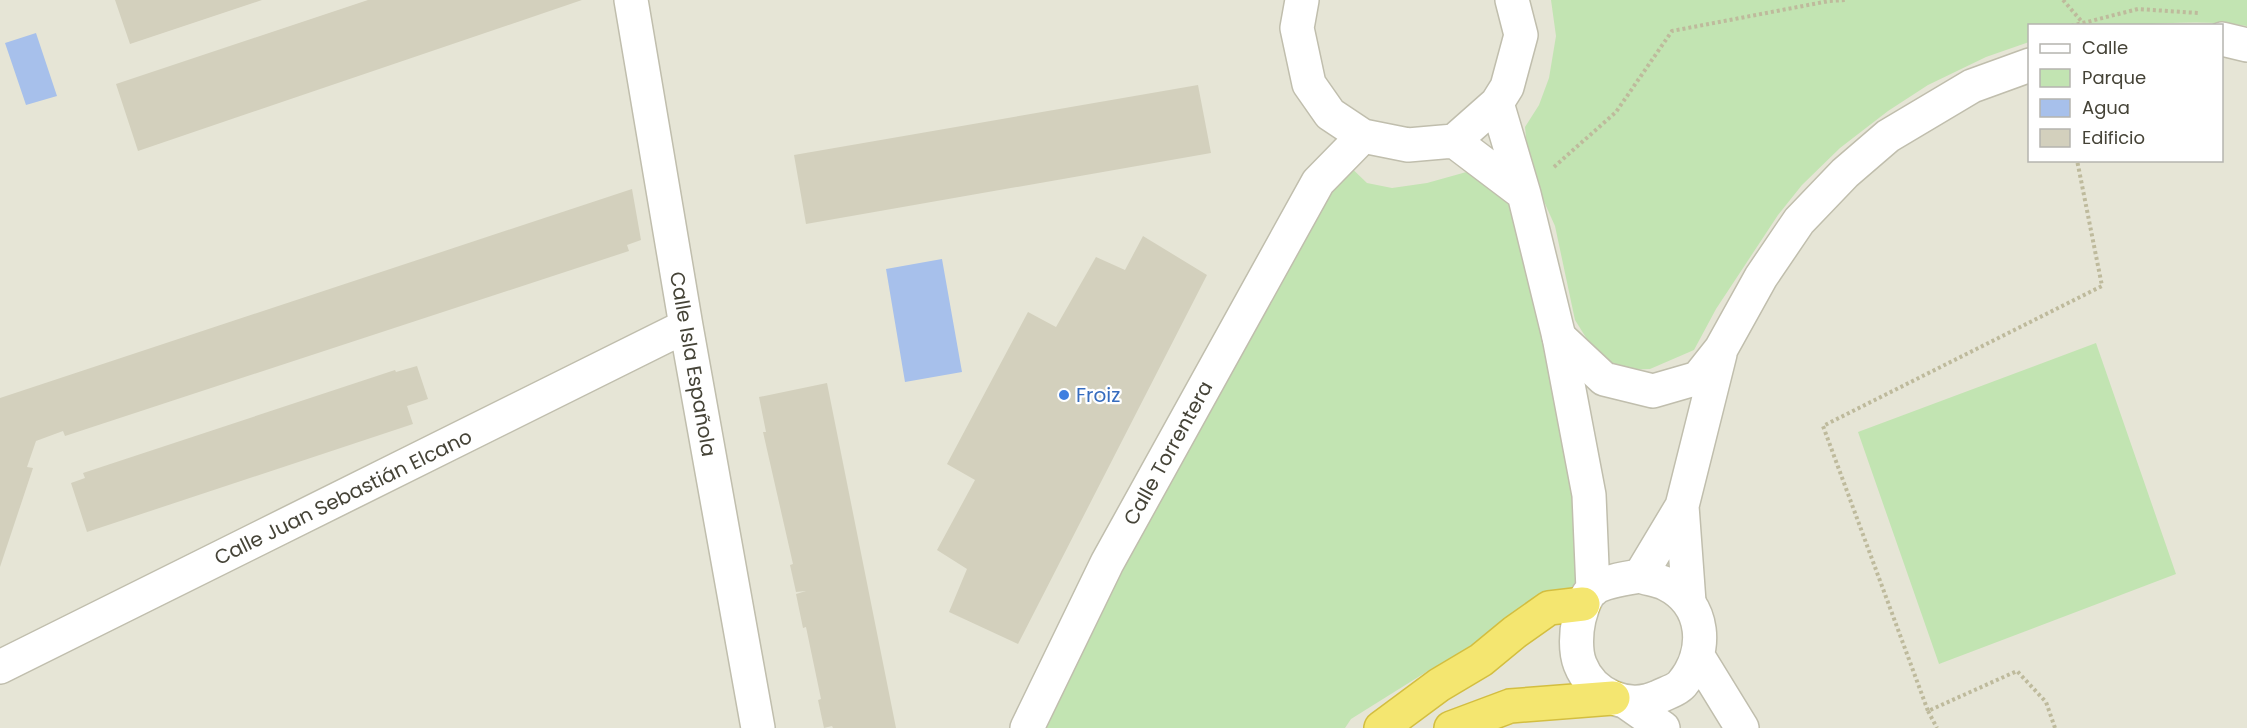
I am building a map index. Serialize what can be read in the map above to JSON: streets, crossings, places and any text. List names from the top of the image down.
{
  "streets": {
    "street": ["Calle Isla Española", "Calle Torrentera", "Calle Juan Sebastián Elcano"]
  },
  "crossings": [
    ["Calle Isla Española", "Calle Juan Sebastián Elcano"]
  ],
  "places": ["Froiz"],
  "legend": [
    "Calle",
    "Parque",
    "Agua",
    "Edificio"
  ]
}
